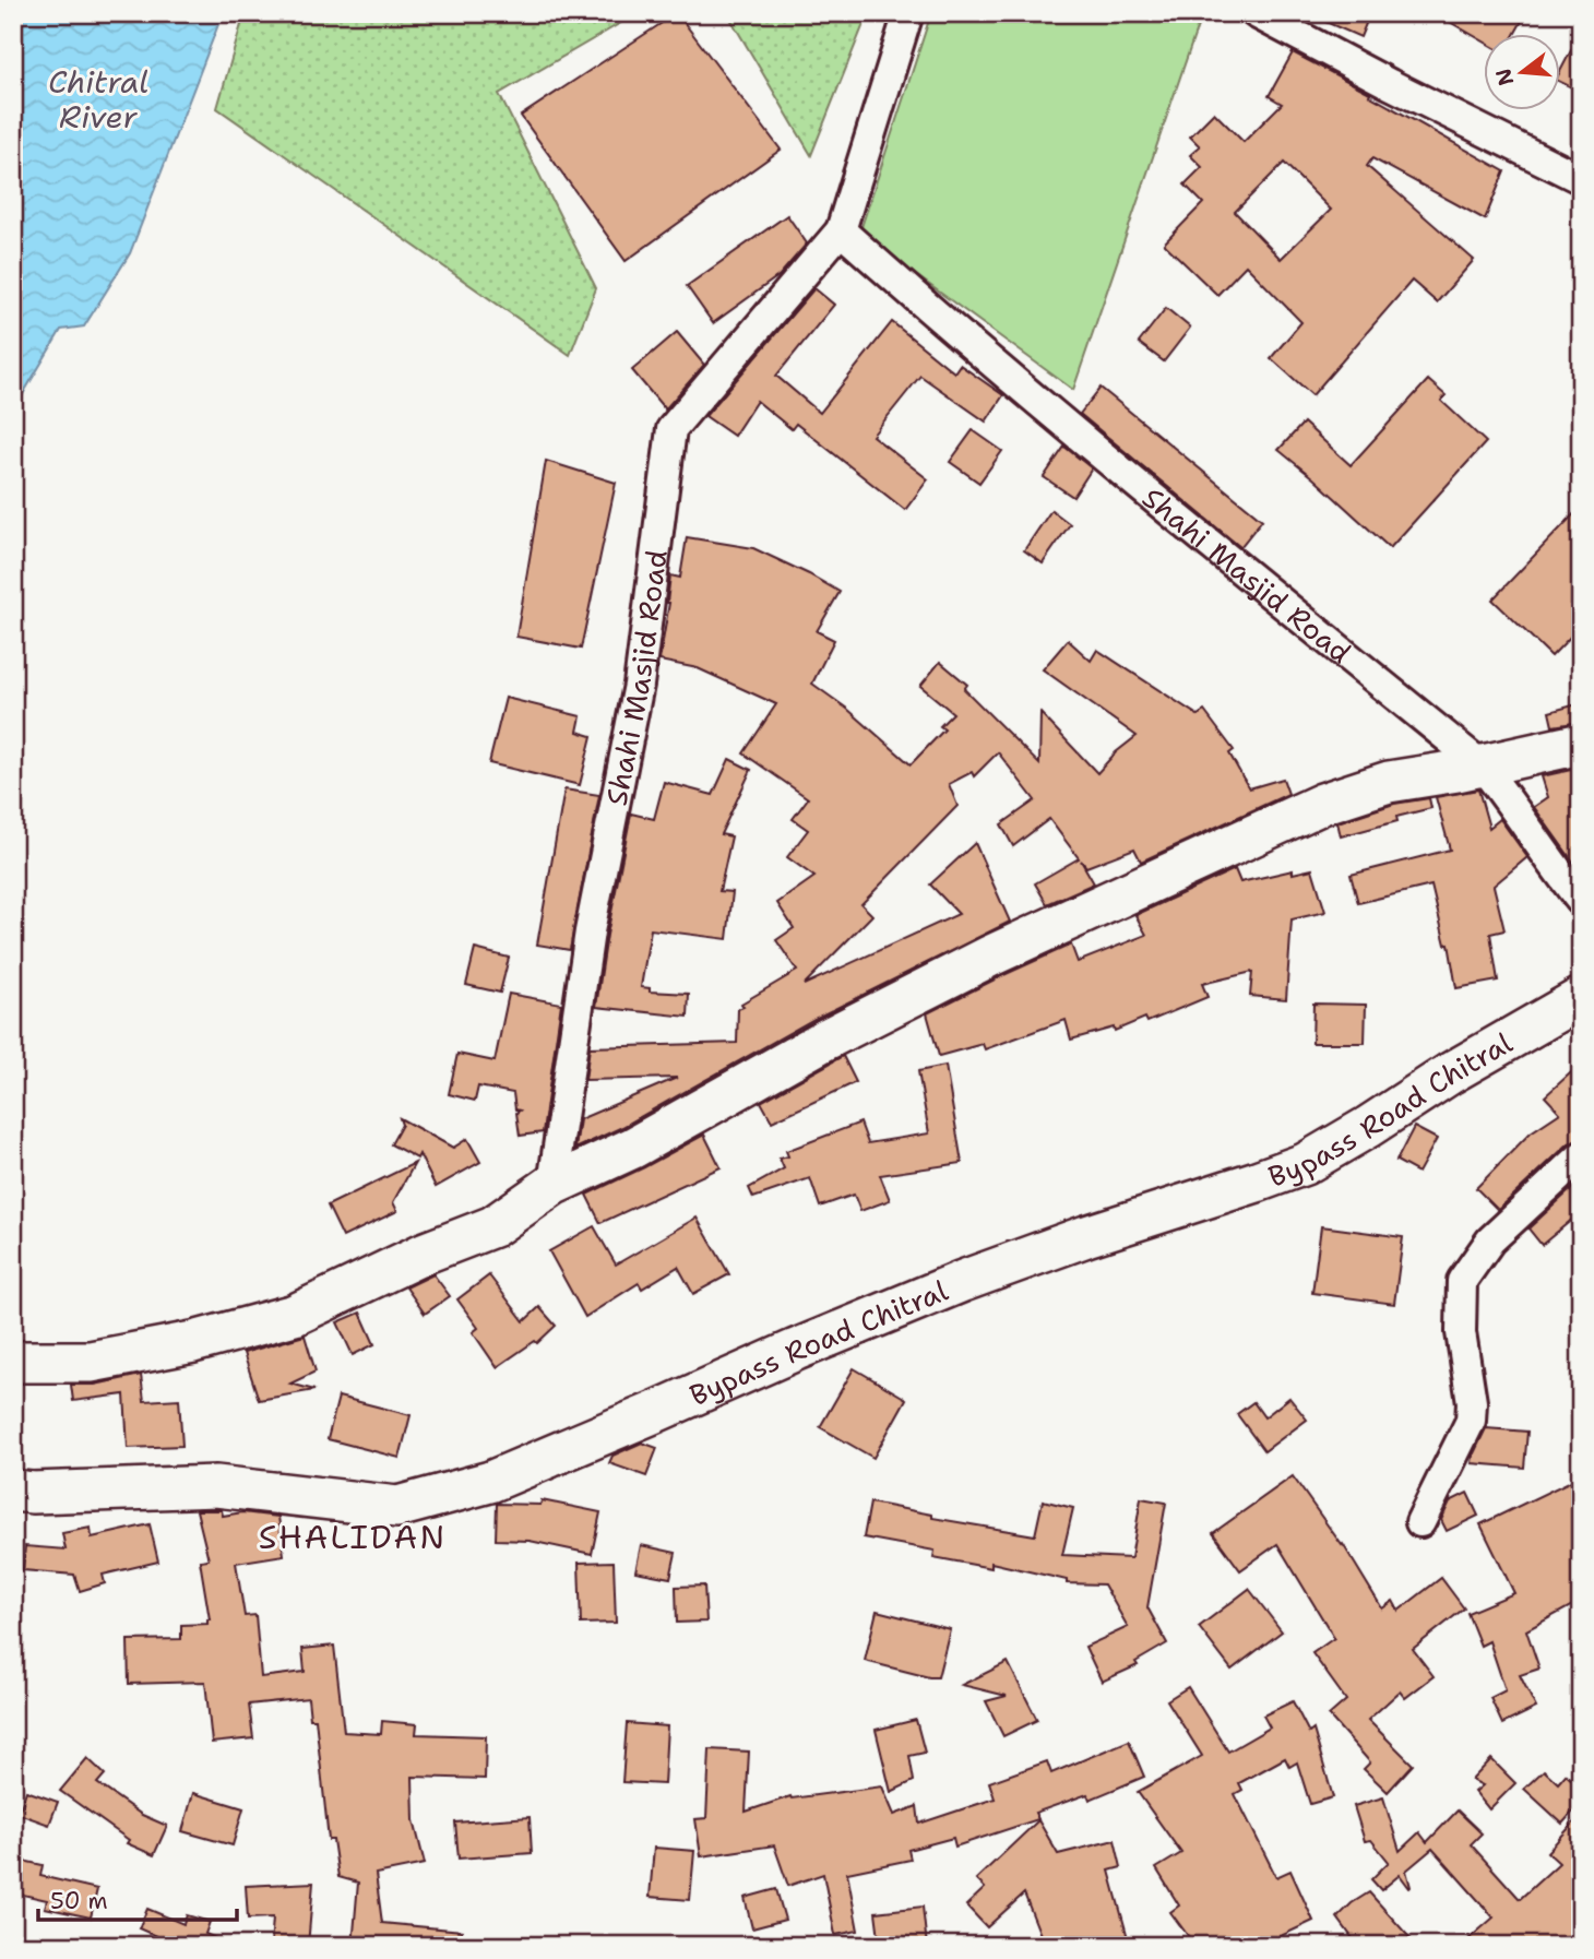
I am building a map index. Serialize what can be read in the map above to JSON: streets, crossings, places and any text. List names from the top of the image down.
{
  "streets": {
    "street": ["Shahi Masjid Road", "Bypass Road Chitral"]
  },
  "districts": ["SHALIDAN"],
  "water": ["Chitral River"],
  "scale_bar": "50 m",
  "north": "left"
}
